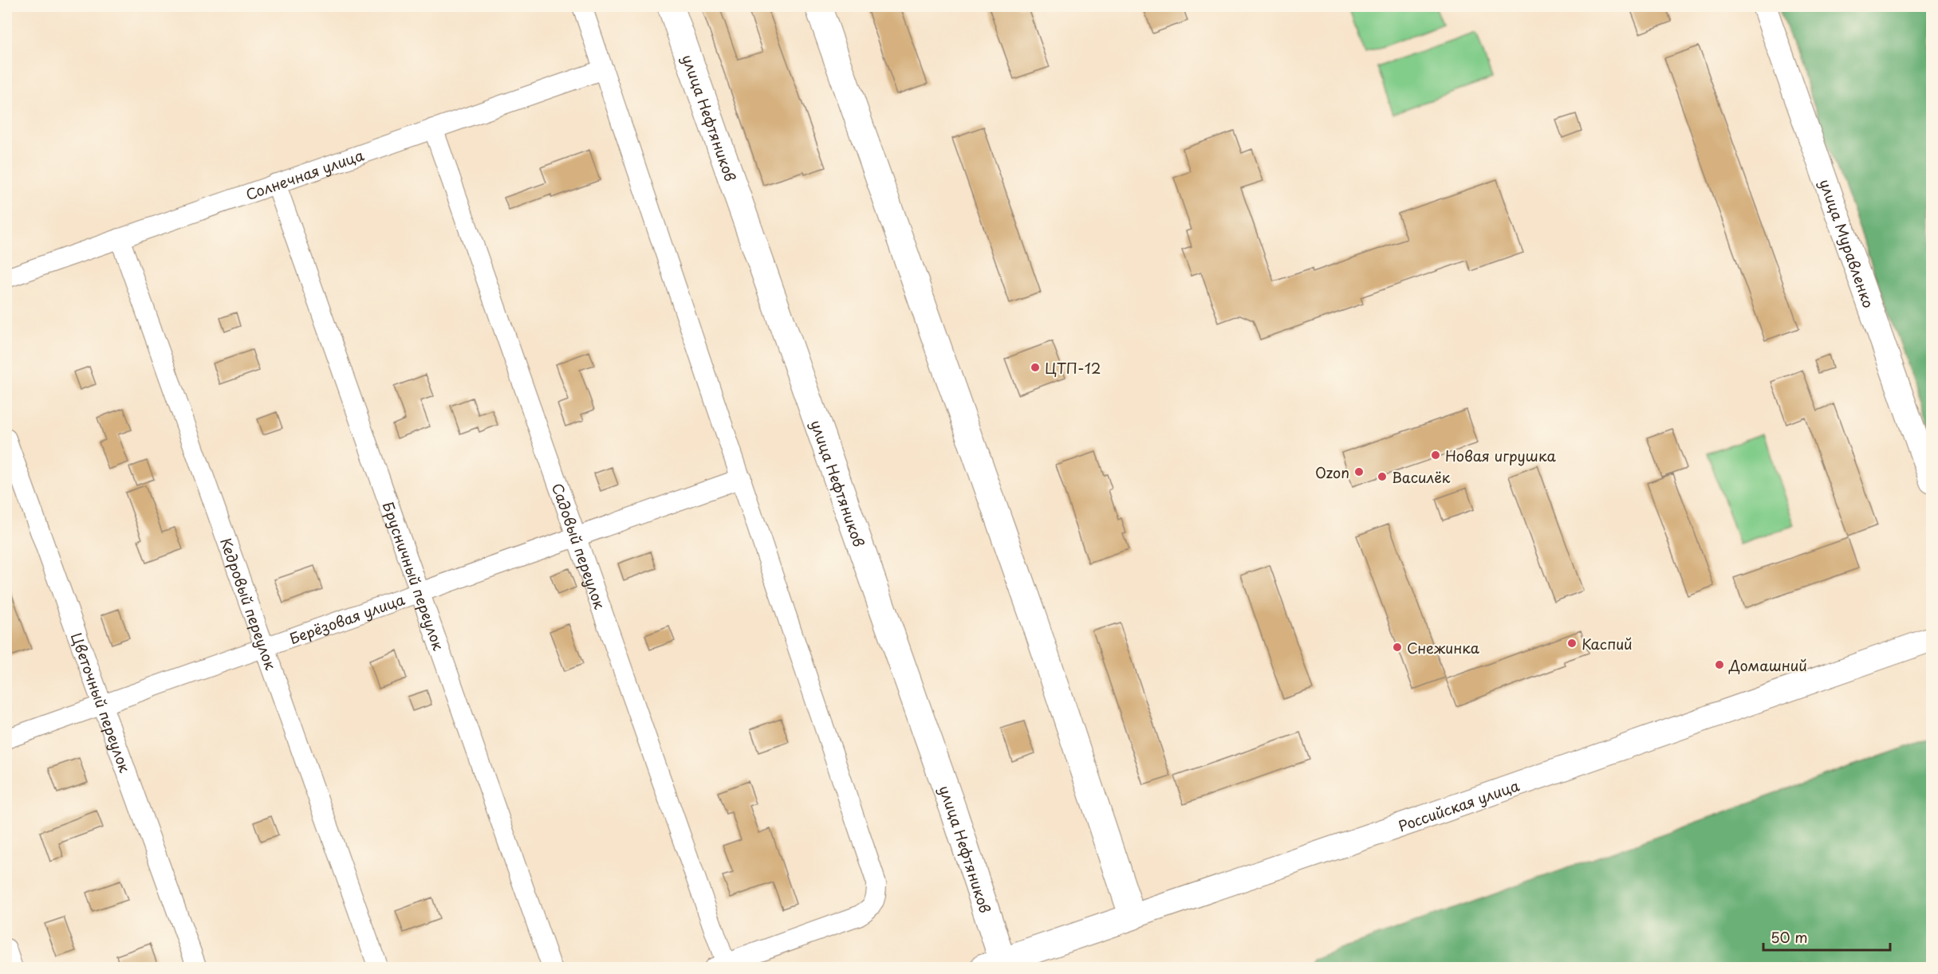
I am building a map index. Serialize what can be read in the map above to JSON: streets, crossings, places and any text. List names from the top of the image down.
{
  "streets": {
    "main road": ["улица Нефтяников", "Российская улица"],
    "street": [
      "Солнечная улица",
      "улица Муравленко",
      "Садовый переулок",
      "Брусничный переулок",
      "Кедровый переулок",
      "Берёзовая улица",
      "Цветочный переулок"
    ]
  },
  "crossings": [
    ["улица Нефтяников", "Российская улица"],
    ["Солнечная улица", "Садовый переулок"],
    ["Солнечная улица", "Брусничный переулок"],
    ["Солнечная улица", "Кедровый переулок"],
    ["Садовый переулок", "Берёзовая улица"],
    ["Брусничный переулок", "Берёзовая улица"],
    ["Кедровый переулок", "Берёзовая улица"],
    ["Берёзовая улица", "Цветочный переулок"]
  ],
  "places": [
    "ЦТП-12",
    "Новая игрушка",
    "Ozon",
    "Василёк",
    "Каспий",
    "Снежинка",
    "Домашний"
  ],
  "scale_bar": "50 m"
}
